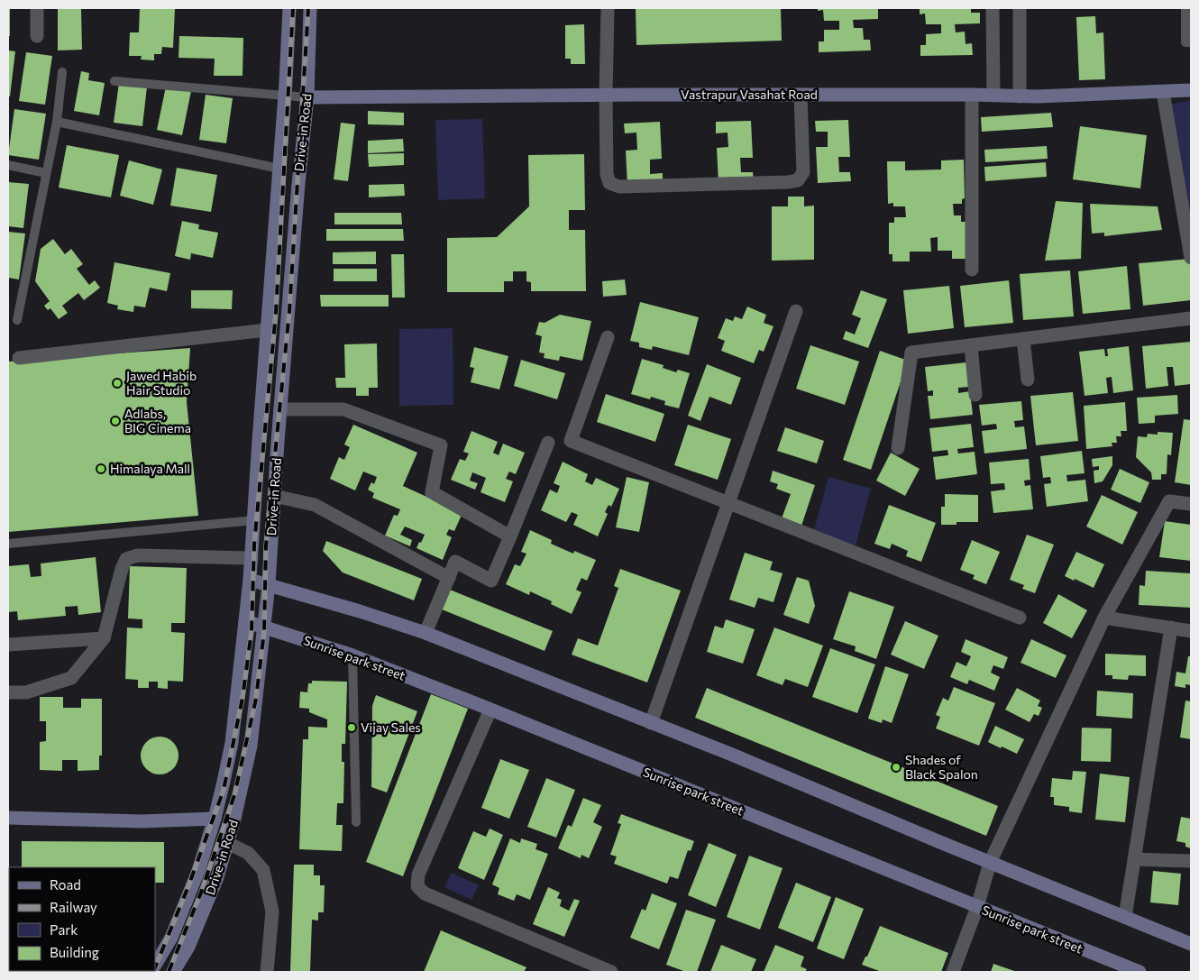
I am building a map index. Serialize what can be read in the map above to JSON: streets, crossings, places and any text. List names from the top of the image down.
{
  "streets": {
    "main road": ["Vastrapur Vasahat Road", "Drive-in Road", "Sunrise park street"]
  },
  "crossings": [
    ["Vastrapur Vasahat Road", "Drive-in Road"],
    ["Drive-in Road", "Sunrise park street"]
  ],
  "places": [
    "Jawed Habib Hair Studio",
    "Adlabs, BIG Cinema",
    "Himalaya Mall",
    "Vijay Sales",
    "Shades of Black Spalon"
  ],
  "legend": [
    "Road",
    "Railway",
    "Park",
    "Building"
  ]
}
